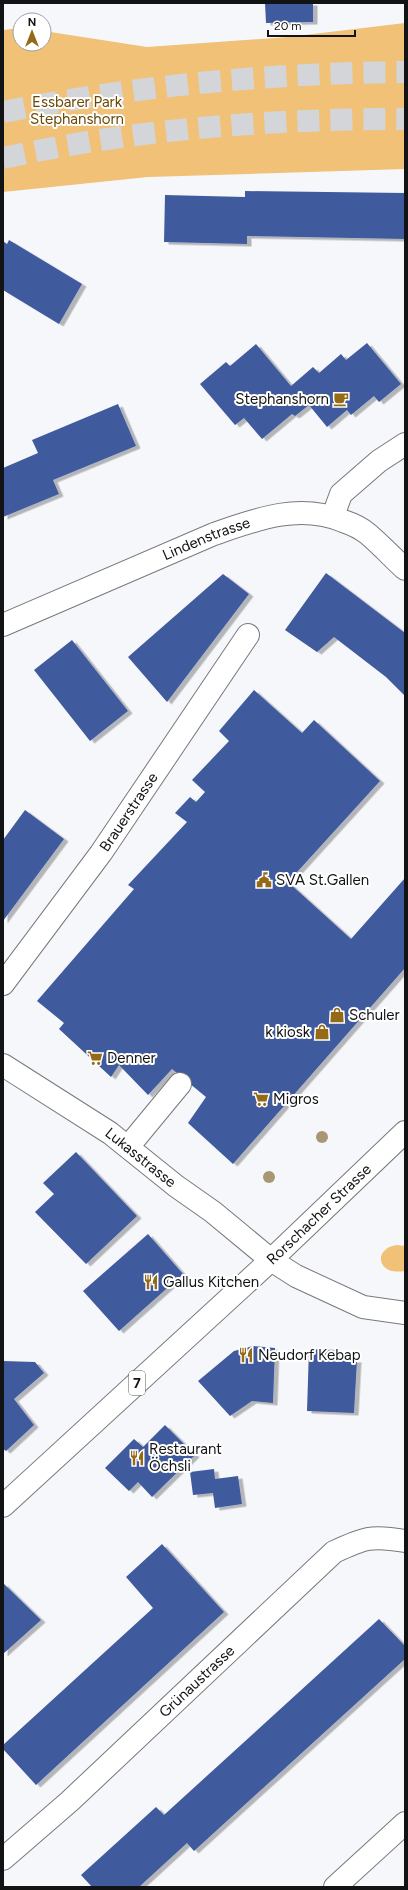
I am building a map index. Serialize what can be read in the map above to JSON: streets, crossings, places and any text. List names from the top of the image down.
{
  "streets": {
    "street": [
      "Lindenstrasse",
      "Brauerstrasse",
      "Lukasstrasse",
      "Rorschacher Strasse",
      "7",
      "Grünaustrasse"
    ]
  },
  "crossings": [
    ["Lukasstrasse", "Rorschacher Strasse"]
  ],
  "parks": ["Essbarer Park Stephanshorn"],
  "places": {
    "cafe": ["Stephanshorn"],
    "public building": ["SVA St.Gallen"],
    "shop": ["Schuler", "k kiosk"],
    "supermarket": ["Denner", "Migros"],
    "restaurant": ["Gallus Kitchen", "Neudorf Kebap", "Restaurant Öchsli"]
  },
  "scale_bar": "20 m",
  "north": "top"
}
